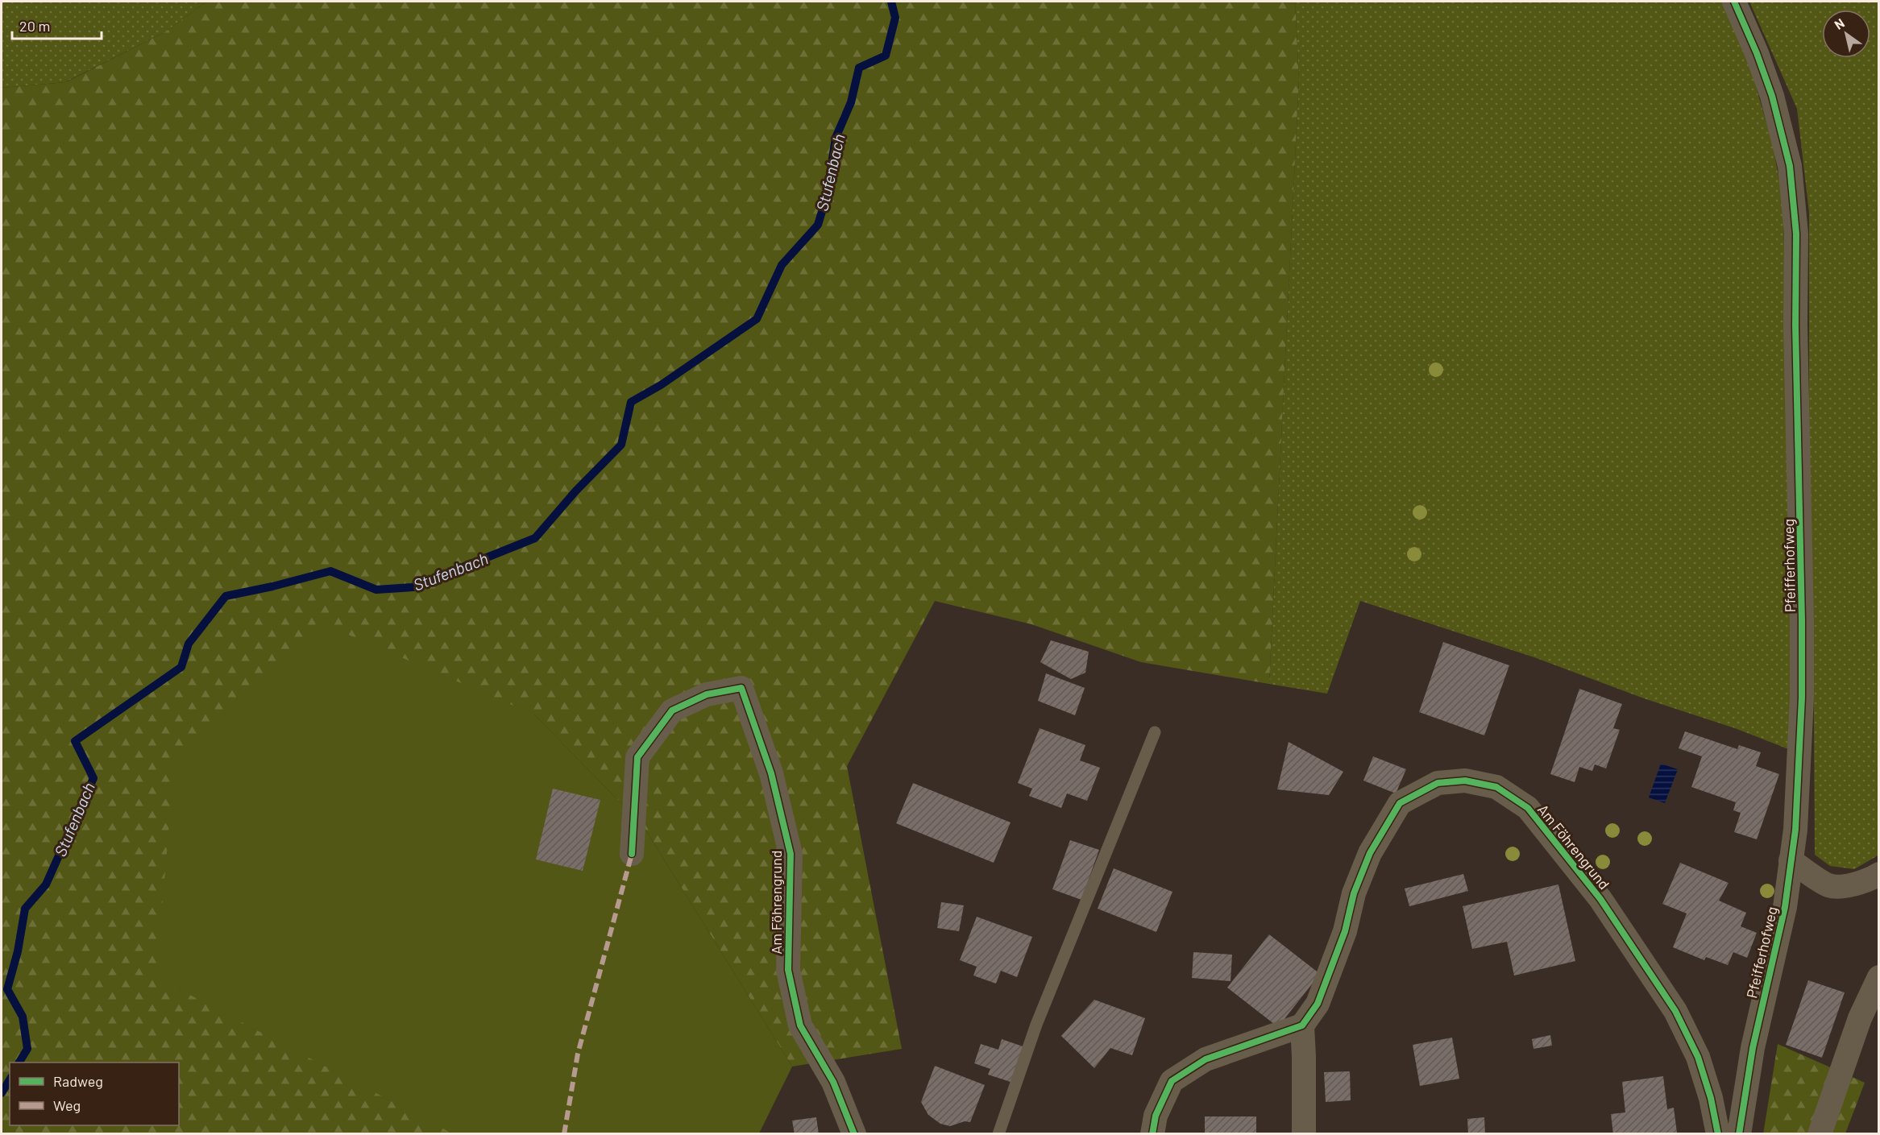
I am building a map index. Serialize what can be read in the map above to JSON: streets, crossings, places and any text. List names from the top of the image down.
{
  "streets": {
    "street": ["Pfeifferhofweg", "Am Föhrengrund"]
  },
  "water": ["Stufenbach"],
  "legend": ["Radweg", "Weg"],
  "scale_bar": "20 m",
  "north": "top left"
}
